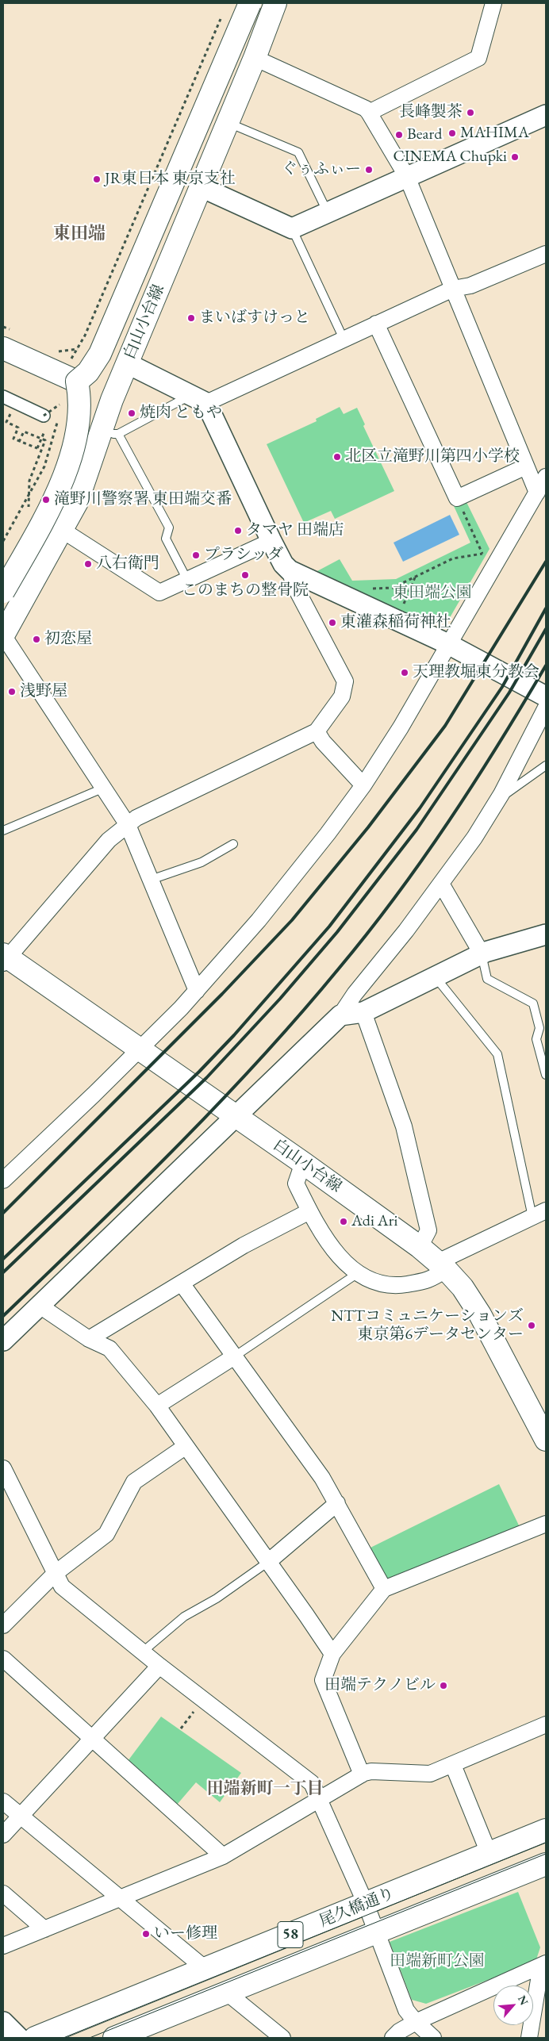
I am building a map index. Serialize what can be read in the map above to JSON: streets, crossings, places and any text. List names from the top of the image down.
{
  "streets": {
    "main road": ["白山小台線", "尾久橋通り", "58"]
  },
  "districts": ["東田端", "田端新町一丁目"],
  "parks": ["東田端公園", "田端新町公園"],
  "places": [
    "長峰製茶",
    "MAHIMA",
    "Beard",
    "CINEMA Chupki",
    "ぐぅふぃー",
    "JR東日本 東京支社",
    "まいばすけっと",
    "焼肉 ともや",
    "北区立滝野川第四小学校",
    "滝野川警察署 東田端交番",
    "タマヤ 田端店",
    "プラシッダ",
    "八右衛門",
    "このまちの整骨院",
    "東灌森稲荷神社",
    "初恋屋",
    "天理教堀東分教会",
    "浅野屋",
    "Adi Ari",
    "NTTコミュニケーションズ 東京第6データセンター",
    "田端テクノビル",
    "いー修理"
  ],
  "north": "top right"
}
